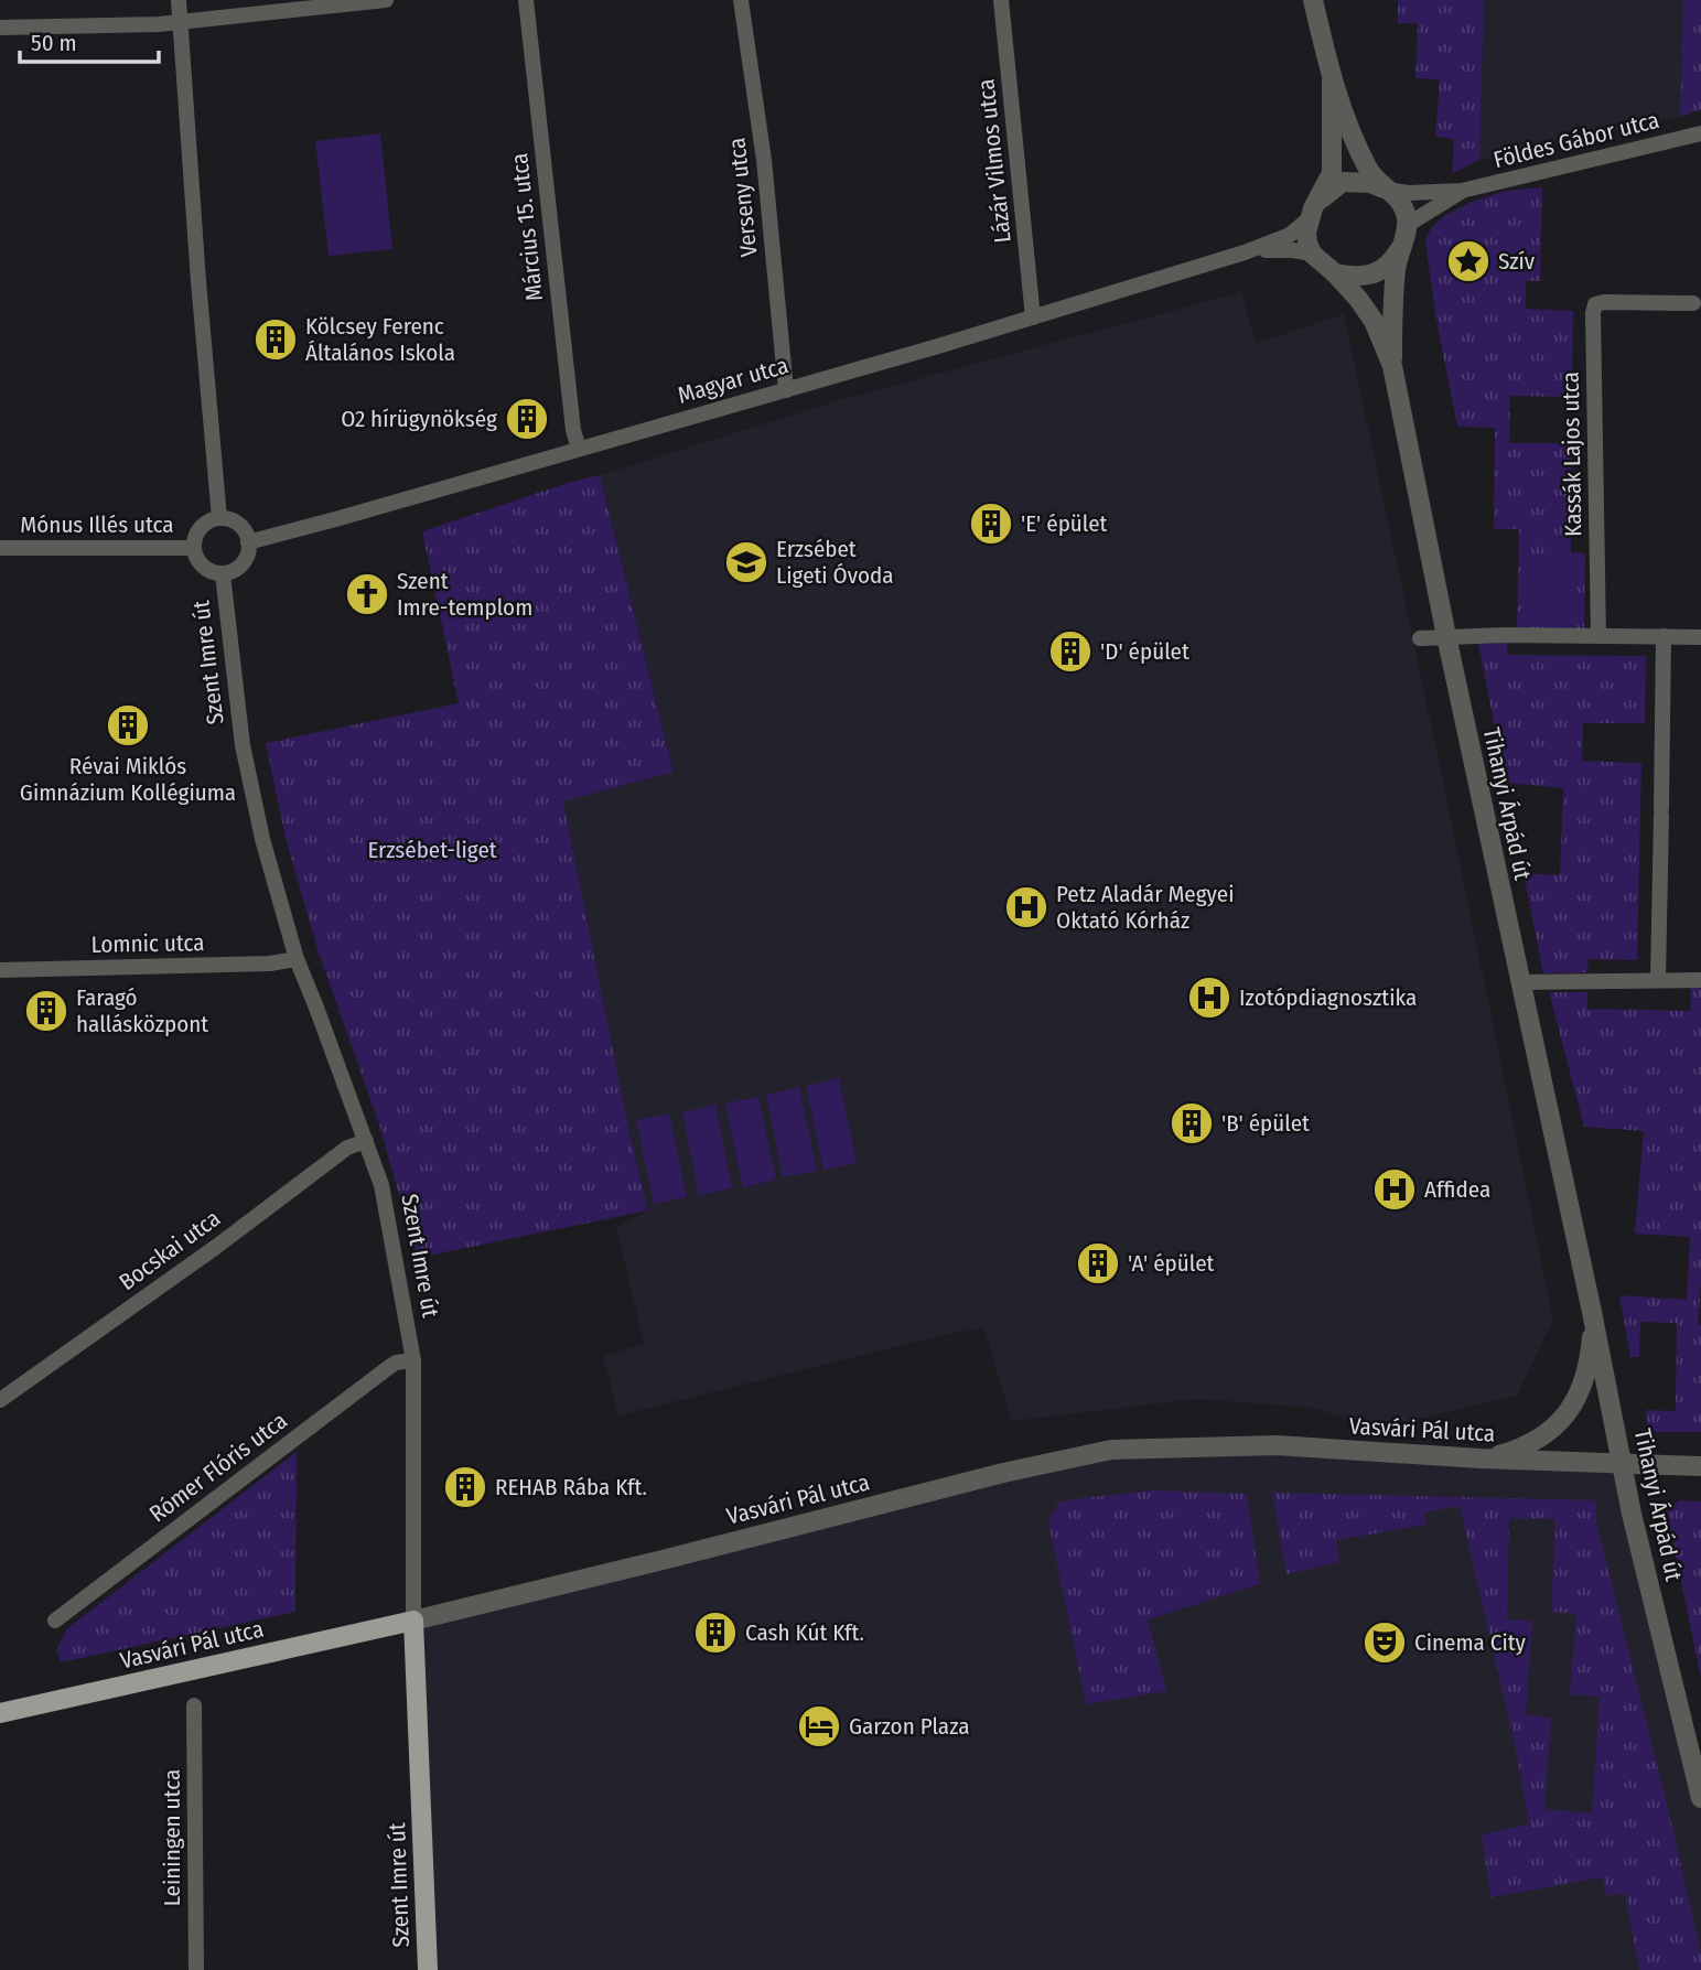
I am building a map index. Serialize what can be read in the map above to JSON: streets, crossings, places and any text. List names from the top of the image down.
{
  "streets": {
    "main road": ["Szent Imre út", "Vasvári Pál utca"],
    "street": [
      "Földes Gábor utca",
      "Lázár Vilmos utca",
      "Verseny utca",
      "Március 15. utca",
      "Magyar utca",
      "Kassák Lajos utca",
      "Mónus Illés utca",
      "Tihanyi Árpád út",
      "Lomnic utca",
      "Bocskai utca",
      "Rómer Flóris utca",
      "Leiningen utca"
    ]
  },
  "crossings": [
    ["Földes Gábor utca", "Magyar utca"],
    ["Földes Gábor utca", "Tihanyi Árpád út"],
    ["Lázár Vilmos utca", "Magyar utca"],
    ["Verseny utca", "Magyar utca"],
    ["Március 15. utca", "Magyar utca"],
    ["Magyar utca", "Mónus Illés utca"],
    ["Magyar utca", "Szent Imre út"],
    ["Magyar utca", "Tihanyi Árpád út"],
    ["Mónus Illés utca", "Szent Imre út"],
    ["Szent Imre út", "Lomnic utca"],
    ["Szent Imre út", "Bocskai utca"],
    ["Szent Imre út", "Vasvári Pál utca"],
    ["Szent Imre út", "Rómer Flóris utca"],
    ["Tihanyi Árpád út", "Vasvári Pál utca"]
  ],
  "parks": ["Erzsébet-liget"],
  "places": {
    "place": ["Szív"],
    "building": [
      "Kölcsey Ferenc Általános Iskola",
      "O2 hírügynökség",
      "'E' épület",
      "'D' épület",
      "Révai Miklós Gimnázium Kollégiuma",
      "Faragó hallásközpont",
      "'B' épület",
      "'A' épület",
      "REHAB Rába Kft.",
      "Cash Kút Kft."
    ],
    "school or university": ["Erzsébet Ligeti Óvoda"],
    "church": ["Szent Imre-templom"],
    "hospital": ["Petz Aladár Megyei Oktató Kórház", "Izotópdiagnosztika", "Affidea"],
    "theatre": ["Cinema City"],
    "hotel": ["Garzon Plaza"]
  },
  "scale_bar": "50 m"
}
